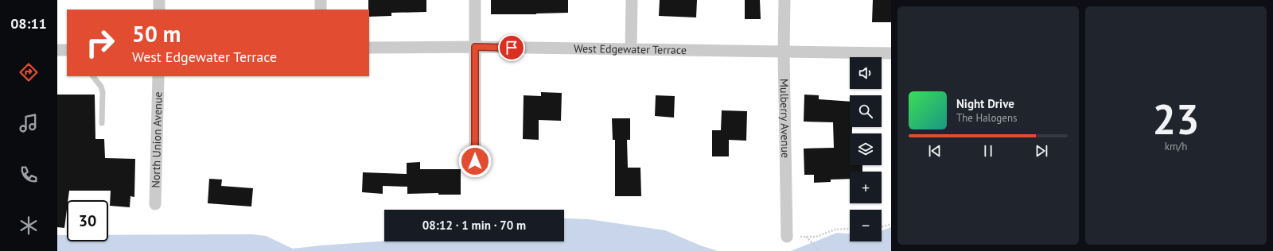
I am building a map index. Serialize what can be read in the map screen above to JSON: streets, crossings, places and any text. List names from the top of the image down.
{
  "streets": {
    "street": ["West Edgewater Terrace", "Mulberry Avenue", "North Union Avenue"]
  },
  "crossings": [
    ["West Edgewater Terrace", "Mulberry Avenue"]
  ],
  "page": {
    "tabs": "08:11",
    "tile": ["23", "km/h"],
    "turn": ["50 m", "West Edgewater Terrace"],
    "map_buttons": ["+", "−"],
    "song": ["Night Drive", "The Halogens"],
    "limit": "30",
    "trip": "08:12 · 1 min · 70 m"
  }
}
